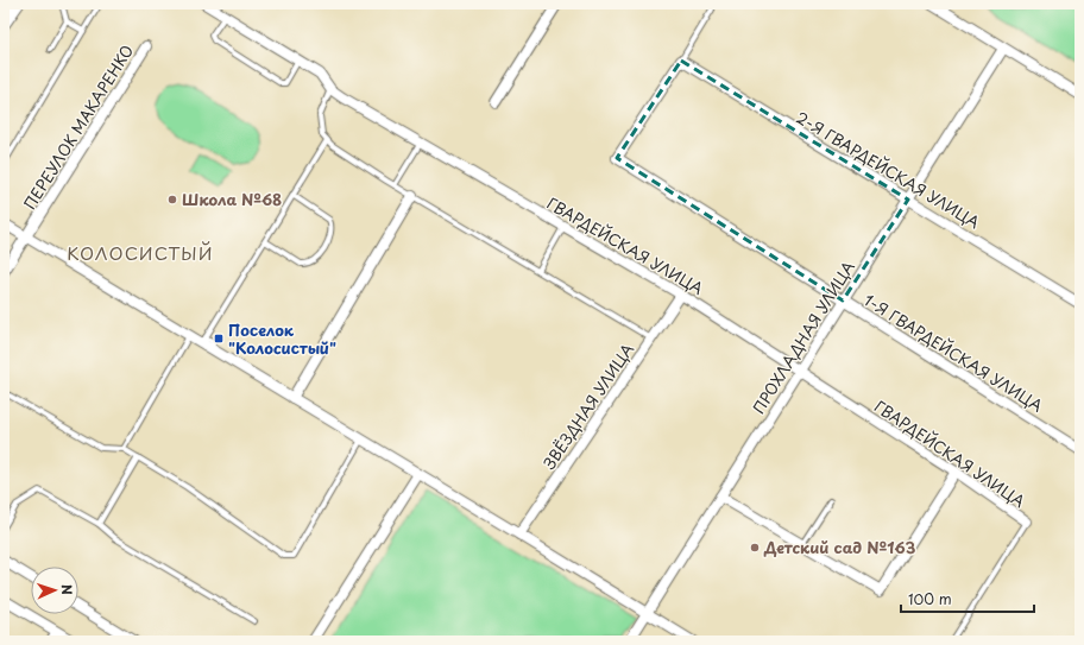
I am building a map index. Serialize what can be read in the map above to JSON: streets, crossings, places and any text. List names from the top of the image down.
{
  "streets": {
    "street": [
      "ПЕРЕУЛОК МАКАРЕНКО",
      "2-Я ГВАРДЕЙСКАЯ УЛИЦА",
      "ГВАРДЕЙСКАЯ УЛИЦА",
      "ПРОХЛАДНАЯ УЛИЦА",
      "1-Я ГВАРДЕЙСКАЯ УЛИЦА",
      "ЗВЁЗДНАЯ УЛИЦА"
    ]
  },
  "crossings": [
    ["2-Я ГВАРДЕЙСКАЯ УЛИЦА", "ПРОХЛАДНАЯ УЛИЦА"],
    ["2-Я ГВАРДЕЙСКАЯ УЛИЦА", "1-Я ГВАРДЕЙСКАЯ УЛИЦА"],
    ["ГВАРДЕЙСКАЯ УЛИЦА", "ПРОХЛАДНАЯ УЛИЦА"],
    ["ГВАРДЕЙСКАЯ УЛИЦА", "ЗВЁЗДНАЯ УЛИЦА"],
    ["ПРОХЛАДНАЯ УЛИЦА", "1-Я ГВАРДЕЙСКАЯ УЛИЦА"]
  ],
  "districts": ["КОЛОСИСТЫЙ"],
  "places": {
    "other": ["Школа №68", "Детский cад №163"],
    "transit": ["Поселок \"Колосистый\""]
  },
  "scale_bar": "100 m",
  "north": "right"
}
